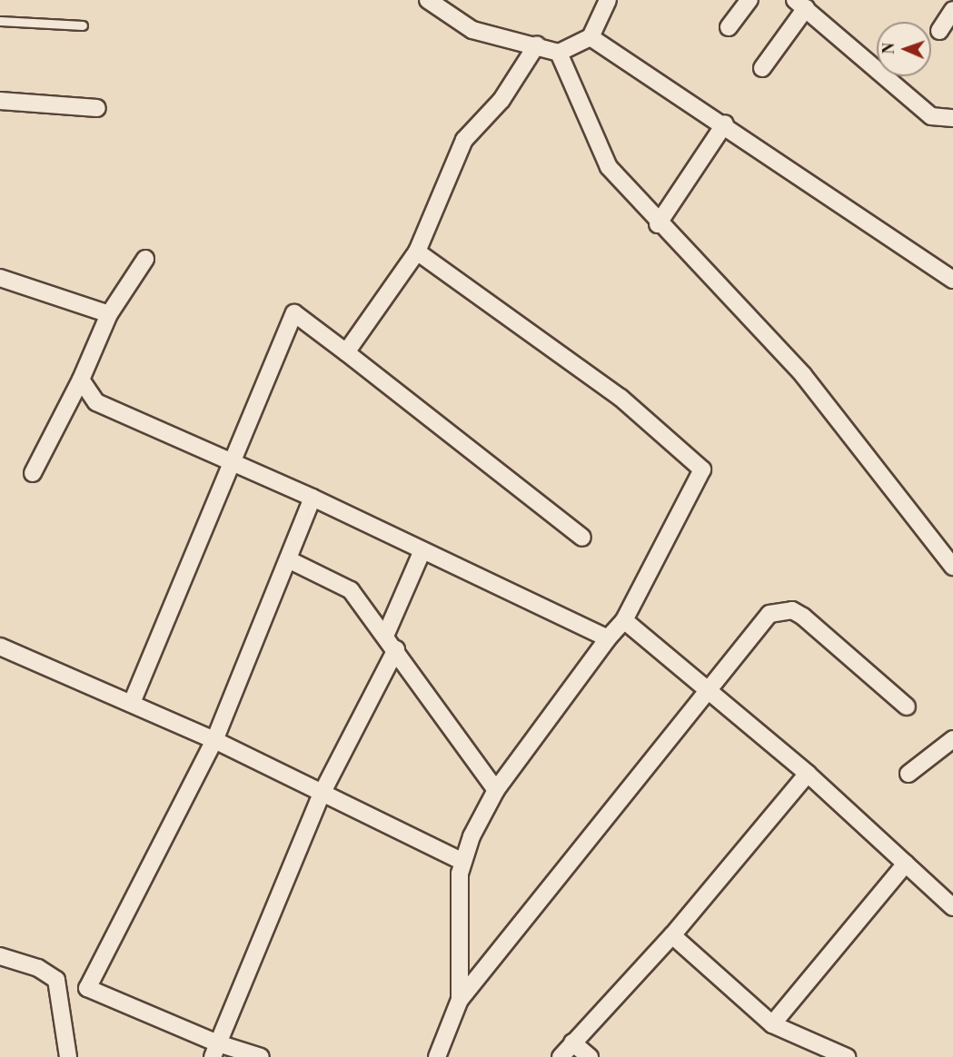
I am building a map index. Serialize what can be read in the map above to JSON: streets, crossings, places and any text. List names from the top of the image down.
{
  "north": "left"
}
